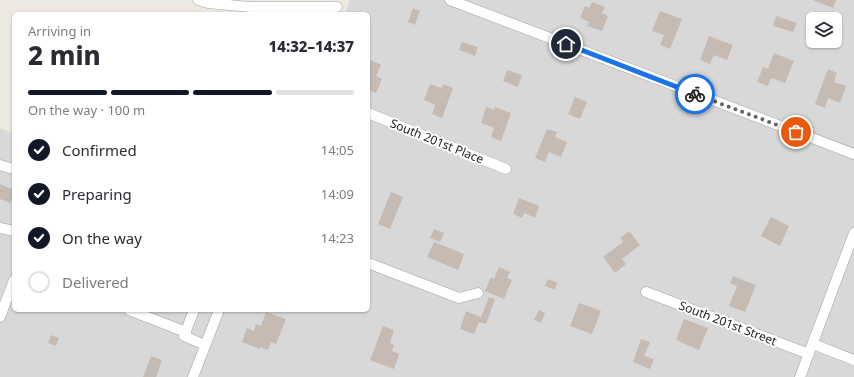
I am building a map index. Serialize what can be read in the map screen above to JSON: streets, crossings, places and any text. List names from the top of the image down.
{
  "streets": {
    "street": ["South 201st Place", "South 201st Street"]
  },
  "page": {
    "heading": ["2 min", "Arriving in", "14:32–14:37"],
    "bar": "On the way · 100 m",
    "list": [
      ["Confirmed", "14:05"],
      ["Preparing", "14:09"],
      ["On the way", "14:23"],
      "Delivered"
    ]
  }
}
